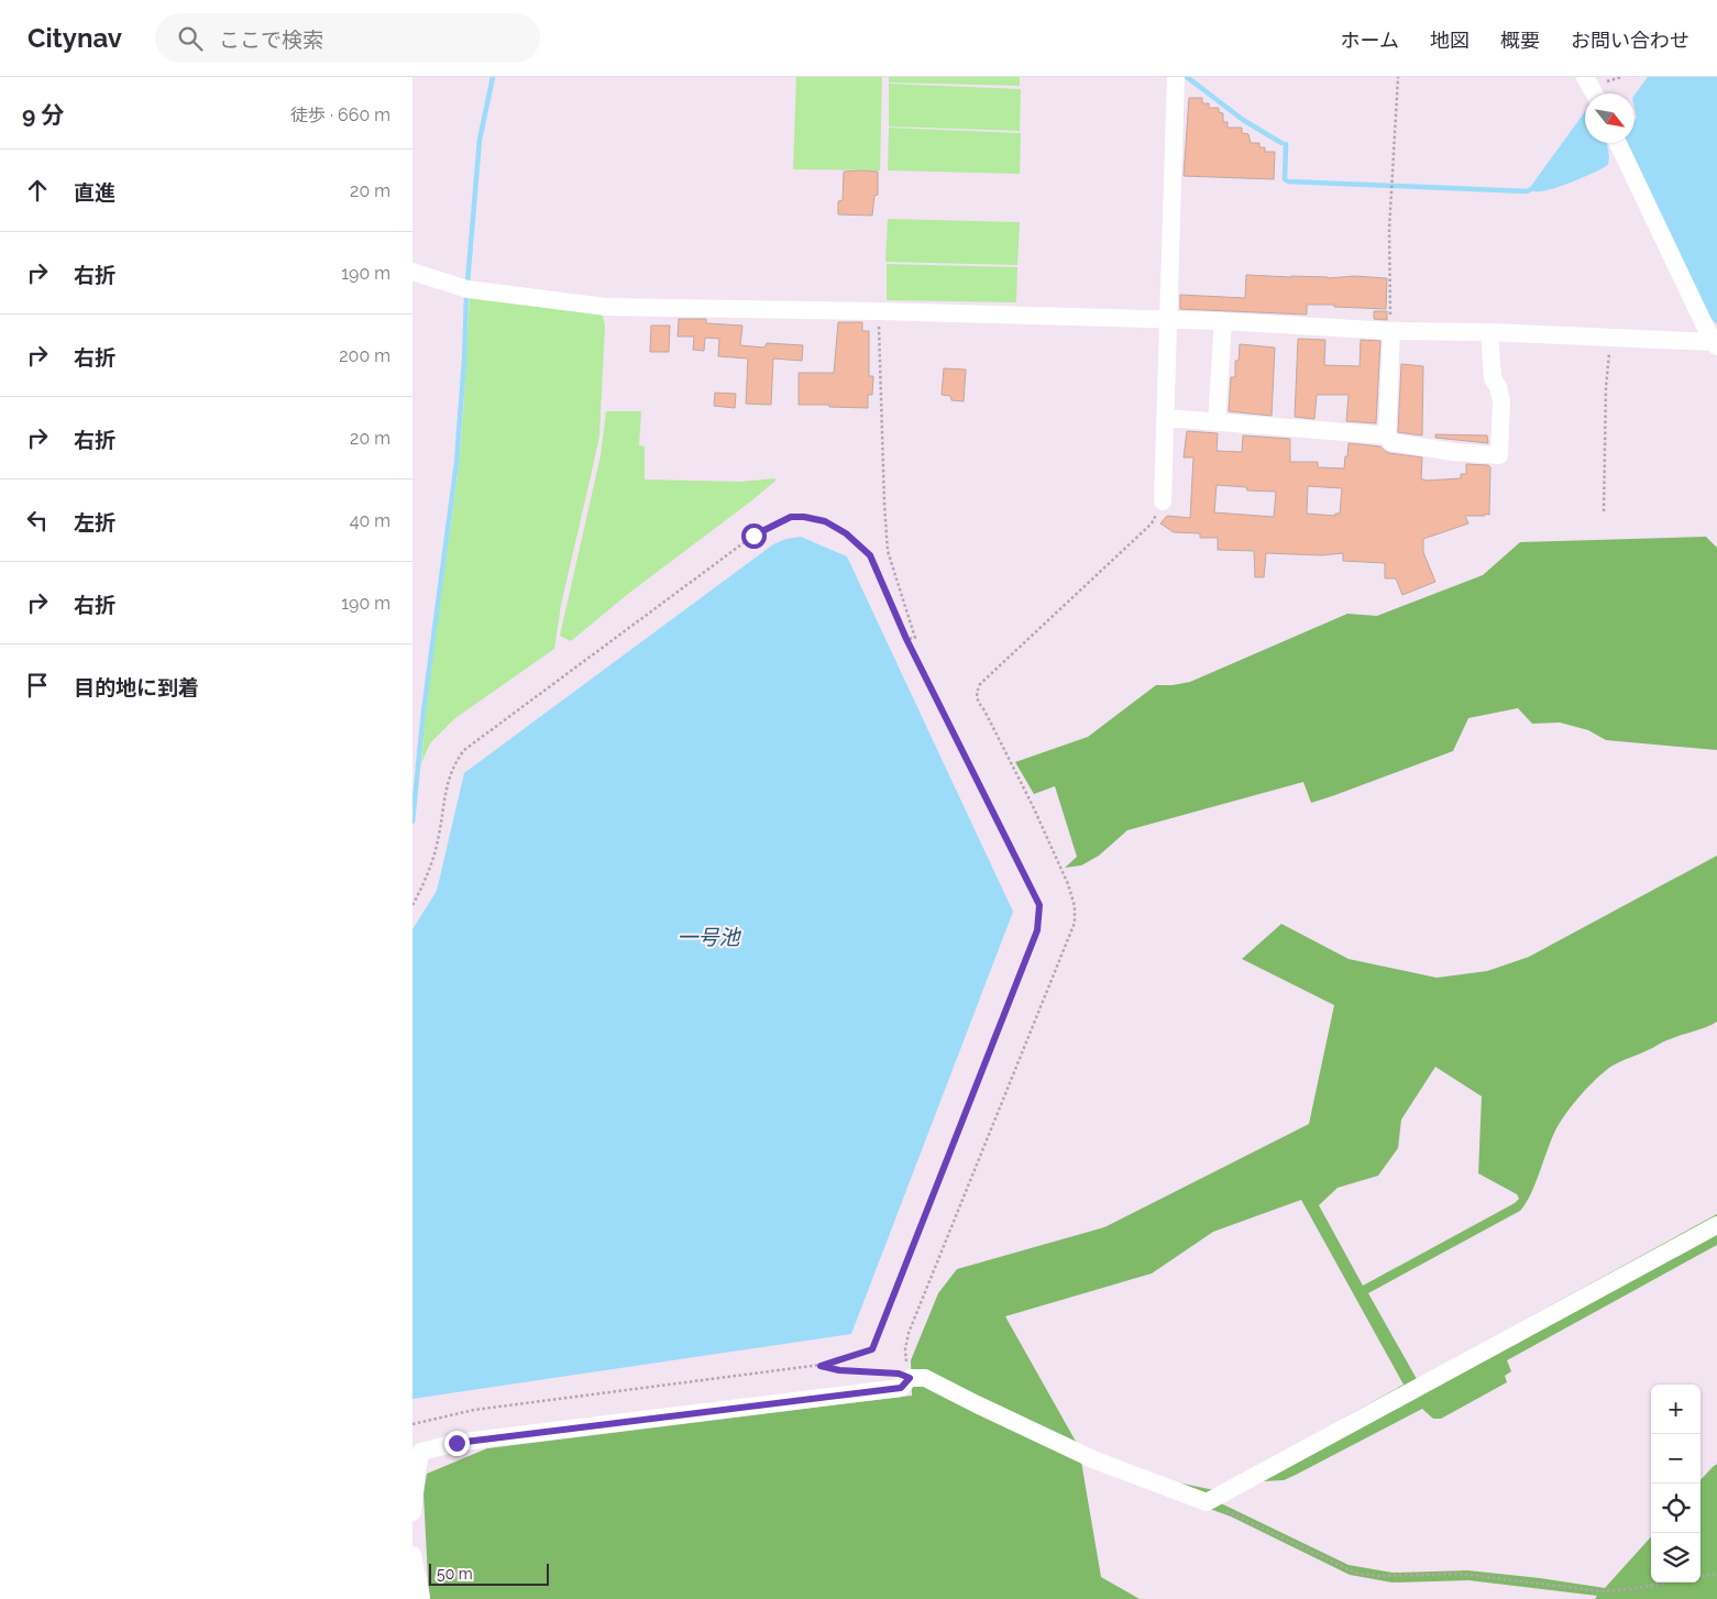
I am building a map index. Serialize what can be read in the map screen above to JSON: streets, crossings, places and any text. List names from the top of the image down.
{
  "water": ["一号池"],
  "scale_bar": "50 m",
  "north": "bottom right",
  "page": {
    "header": "Citynav",
    "search": "ここで検索",
    "nav": [
      "ホーム",
      "地図",
      "概要",
      "お問い合わせ"
    ],
    "heading": ["9 分", "徒歩 · 660 m"],
    "list": [
      ["直進", "20 m"],
      ["右折", "190 m"],
      ["右折", "200 m"],
      ["右折", "20 m"],
      ["左折", "40 m"],
      ["右折", "190 m"],
      "目的地に到着"
    ],
    "map_buttons": ["+", "−"],
    "scale": "50 m"
  }
}
